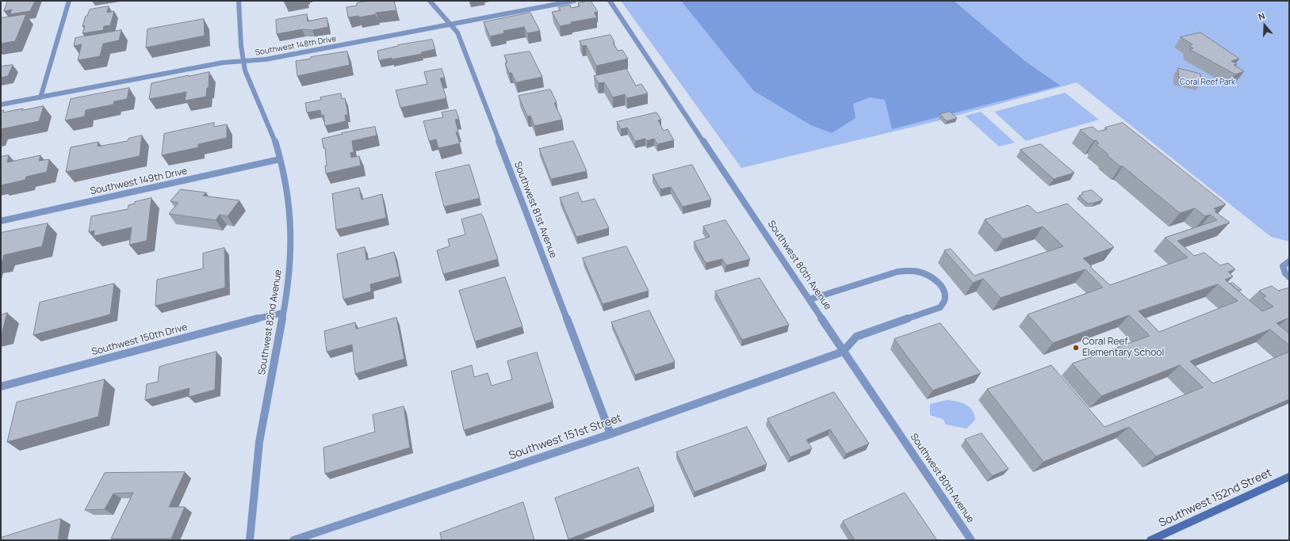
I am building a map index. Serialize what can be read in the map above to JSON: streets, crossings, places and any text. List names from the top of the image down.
{
  "streets": {
    "main road": ["Southwest 152nd Street"],
    "street": [
      "Southwest 148th Drive",
      "Southwest 149th Drive",
      "Southwest 81st Avenue",
      "Southwest 80th Avenue",
      "Southwest 82nd Avenue",
      "Southwest 150th Drive",
      "Southwest 151st Street"
    ]
  },
  "crossings": [
    ["Southwest 148th Drive", "Southwest 81st Avenue"],
    ["Southwest 148th Drive", "Southwest 82nd Avenue"],
    ["Southwest 149th Drive", "Southwest 82nd Avenue"],
    ["Southwest 81st Avenue", "Southwest 151st Street"],
    ["Southwest 80th Avenue", "Southwest 151st Street"],
    ["Southwest 82nd Avenue", "Southwest 150th Drive"]
  ],
  "parks": ["Coral Reef Park"],
  "places": ["Coral Reef Elementary School"],
  "north": "top"
}
